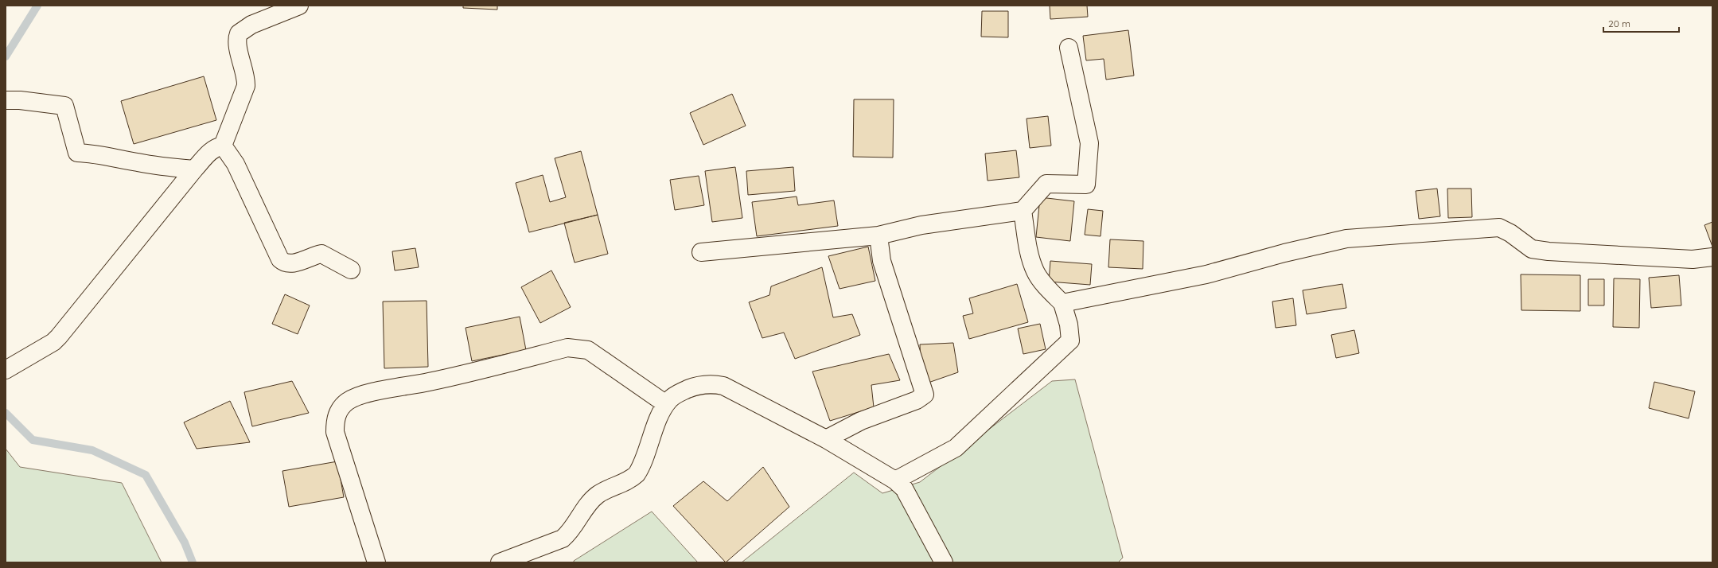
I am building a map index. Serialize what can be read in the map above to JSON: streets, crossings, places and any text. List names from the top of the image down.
{
  "scale_bar": "20 m"
}
